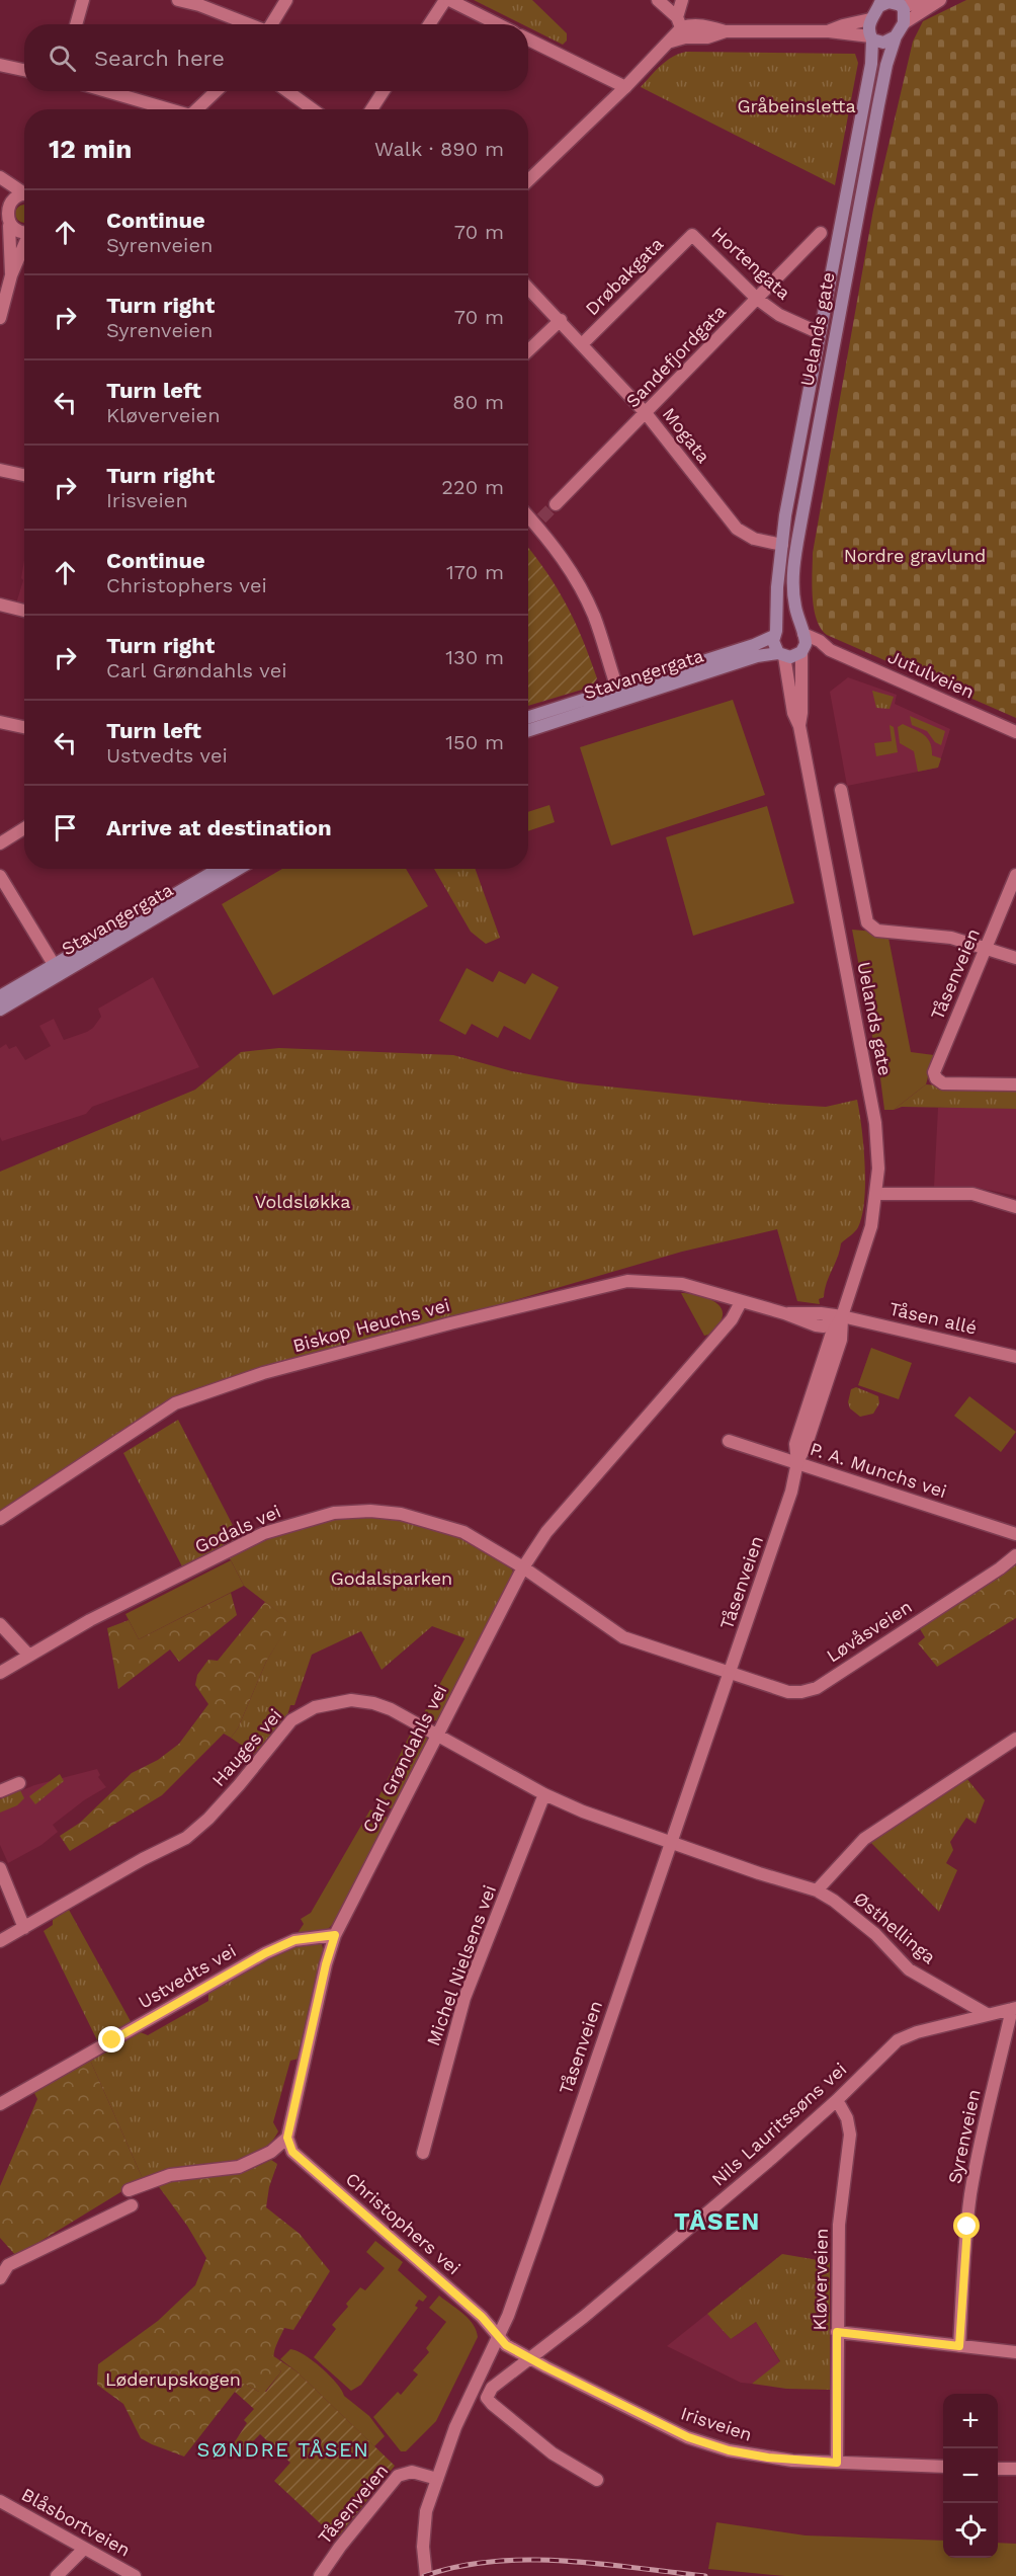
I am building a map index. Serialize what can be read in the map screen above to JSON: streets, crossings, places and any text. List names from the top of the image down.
{
  "streets": {
    "main road": ["Uelands gate", "Stavangergata"],
    "street": [
      "Hortengata",
      "Drøbakgata",
      "Sandefjordgata",
      "Mogata",
      "Jutulveien",
      "Tåsenveien",
      "Tåsen allé",
      "Biskop Heuchs vei",
      "P. A. Munchs vei",
      "Godals vei",
      "Løvåsveien",
      "Hauges vei",
      "Carl Grøndahls vei",
      "Østhellinga",
      "Michel Nielsens vei",
      "Ustvedts vei",
      "Nils Lauritssøns vei",
      "Syrenveien",
      "Christophers vei",
      "Kløverveien",
      "Irisveien",
      "Blåsbortveien"
    ]
  },
  "crossings": [
    ["Hortengata", "Drøbakgata"],
    ["Hortengata", "Uelands gate"],
    ["Hortengata", "Sandefjordgata"],
    ["Drøbakgata", "Mogata"],
    ["Uelands gate", "Mogata"],
    ["Uelands gate", "Stavangergata"],
    ["Uelands gate", "Jutulveien"],
    ["Uelands gate", "Tåsenveien"],
    ["Uelands gate", "Tåsen allé"],
    ["Uelands gate", "Biskop Heuchs vei"],
    ["Sandefjordgata", "Mogata"],
    ["Stavangergata", "Jutulveien"],
    ["Tåsenveien", "Tåsen allé"],
    ["Tåsenveien", "Biskop Heuchs vei"],
    ["Tåsenveien", "P. A. Munchs vei"],
    ["Tåsenveien", "Godals vei"],
    ["Tåsenveien", "Løvåsveien"],
    ["Tåsenveien", "Hauges vei"],
    ["Tåsenveien", "Østhellinga"],
    ["Tåsenveien", "Christophers vei"],
    ["Tåsenveien", "Irisveien"],
    ["Tåsen allé", "Biskop Heuchs vei"],
    ["Biskop Heuchs vei", "Carl Grøndahls vei"],
    ["Godals vei", "Løvåsveien"],
    ["Godals vei", "Carl Grøndahls vei"],
    ["Hauges vei", "Carl Grøndahls vei"],
    ["Hauges vei", "Østhellinga"],
    ["Hauges vei", "Michel Nielsens vei"],
    ["Carl Grøndahls vei", "Ustvedts vei"],
    ["Carl Grøndahls vei", "Christophers vei"],
    ["Østhellinga", "Nils Lauritssøns vei"],
    ["Nils Lauritssøns vei", "Syrenveien"],
    ["Nils Lauritssøns vei", "Kløverveien"],
    ["Nils Lauritssøns vei", "Irisveien"],
    ["Christophers vei", "Irisveien"],
    ["Kløverveien", "Irisveien"]
  ],
  "districts": ["TÅSEN", "SØNDRE TÅSEN"],
  "parks": [
    "Gråbeinsletta",
    "Nordre gravlund",
    "Voldsløkka",
    "Godalsparken",
    "Løderupskogen"
  ],
  "page": {
    "search": "Search here",
    "heading": ["12 min", "Walk · 890 m"],
    "list": [
      ["Continue", "Syrenveien", "70 m"],
      ["Turn right", "Syrenveien", "70 m"],
      ["Turn left", "Kløverveien", "80 m"],
      ["Turn right", "Irisveien", "220 m"],
      ["Continue", "Christophers vei", "170 m"],
      ["Turn right", "Carl Grøndahls vei", "130 m"],
      ["Turn left", "Ustvedts vei", "150 m"],
      "Arrive at destination"
    ],
    "map_buttons": ["+", "−"]
  }
}
